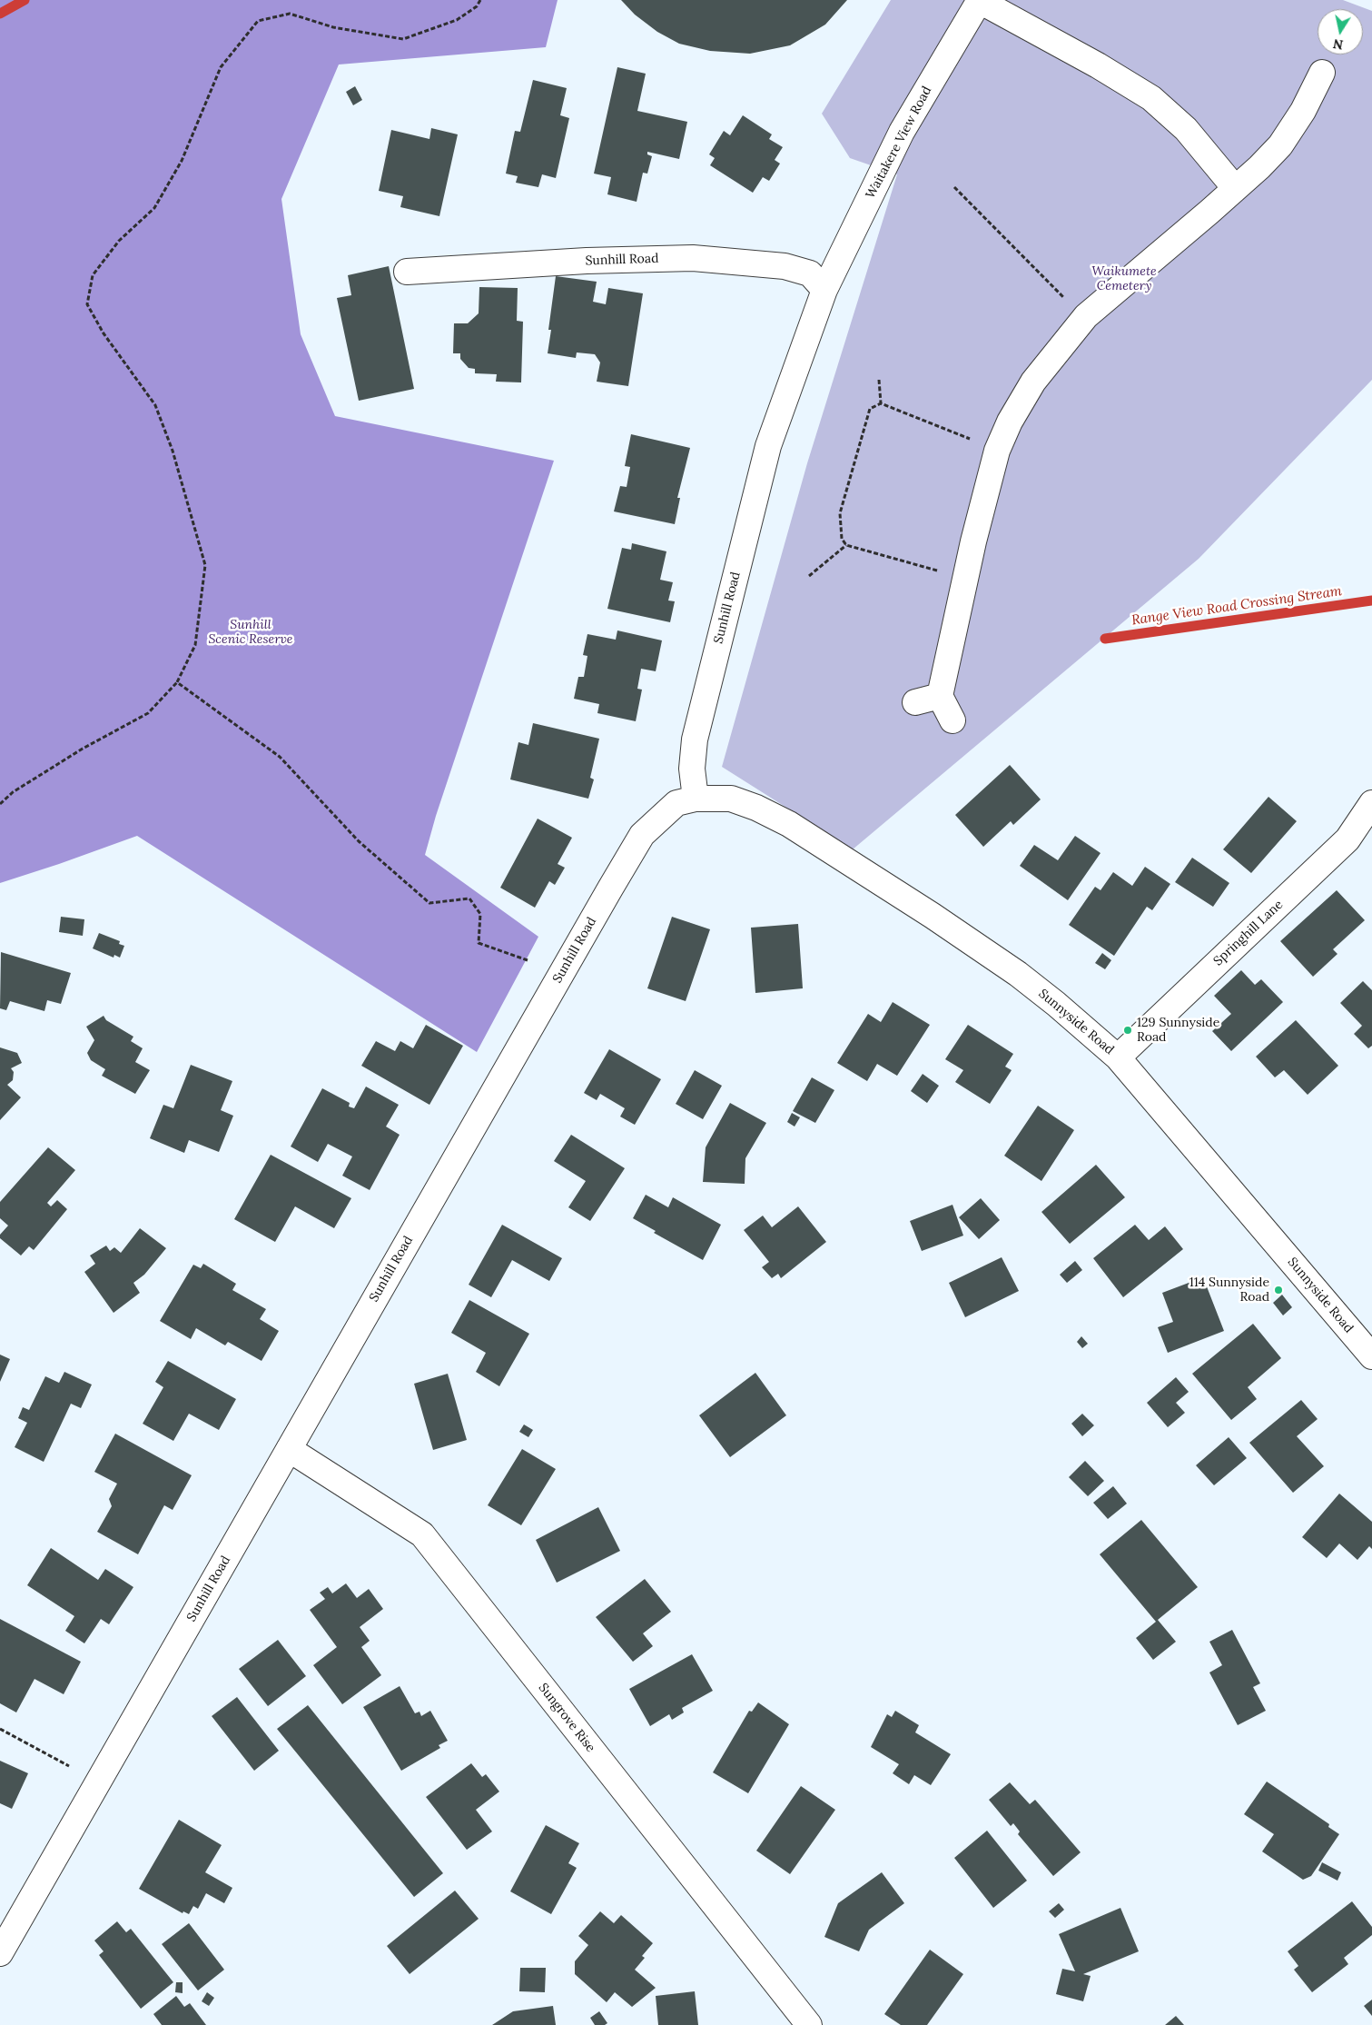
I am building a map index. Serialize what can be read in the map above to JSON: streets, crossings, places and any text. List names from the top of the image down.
{
  "streets": {
    "street": [
      "Waitakere View Road",
      "Sunhill Road",
      "Springhill Lane",
      "Sunnyside Road",
      "Sungrove Rise"
    ]
  },
  "crossings": [
    ["Waitakere View Road", "Sunhill Road"],
    ["Sunhill Road", "Sunnyside Road"],
    ["Sunhill Road", "Sungrove Rise"],
    ["Springhill Lane", "Sunnyside Road"]
  ],
  "water": ["Range View Road Crossing Stream"],
  "parks": ["Waikumete Cemetery", "Sunhill Scenic Reserve"],
  "places": ["129 Sunnyside Road", "114 Sunnyside Road"],
  "north": "bottom"
}
